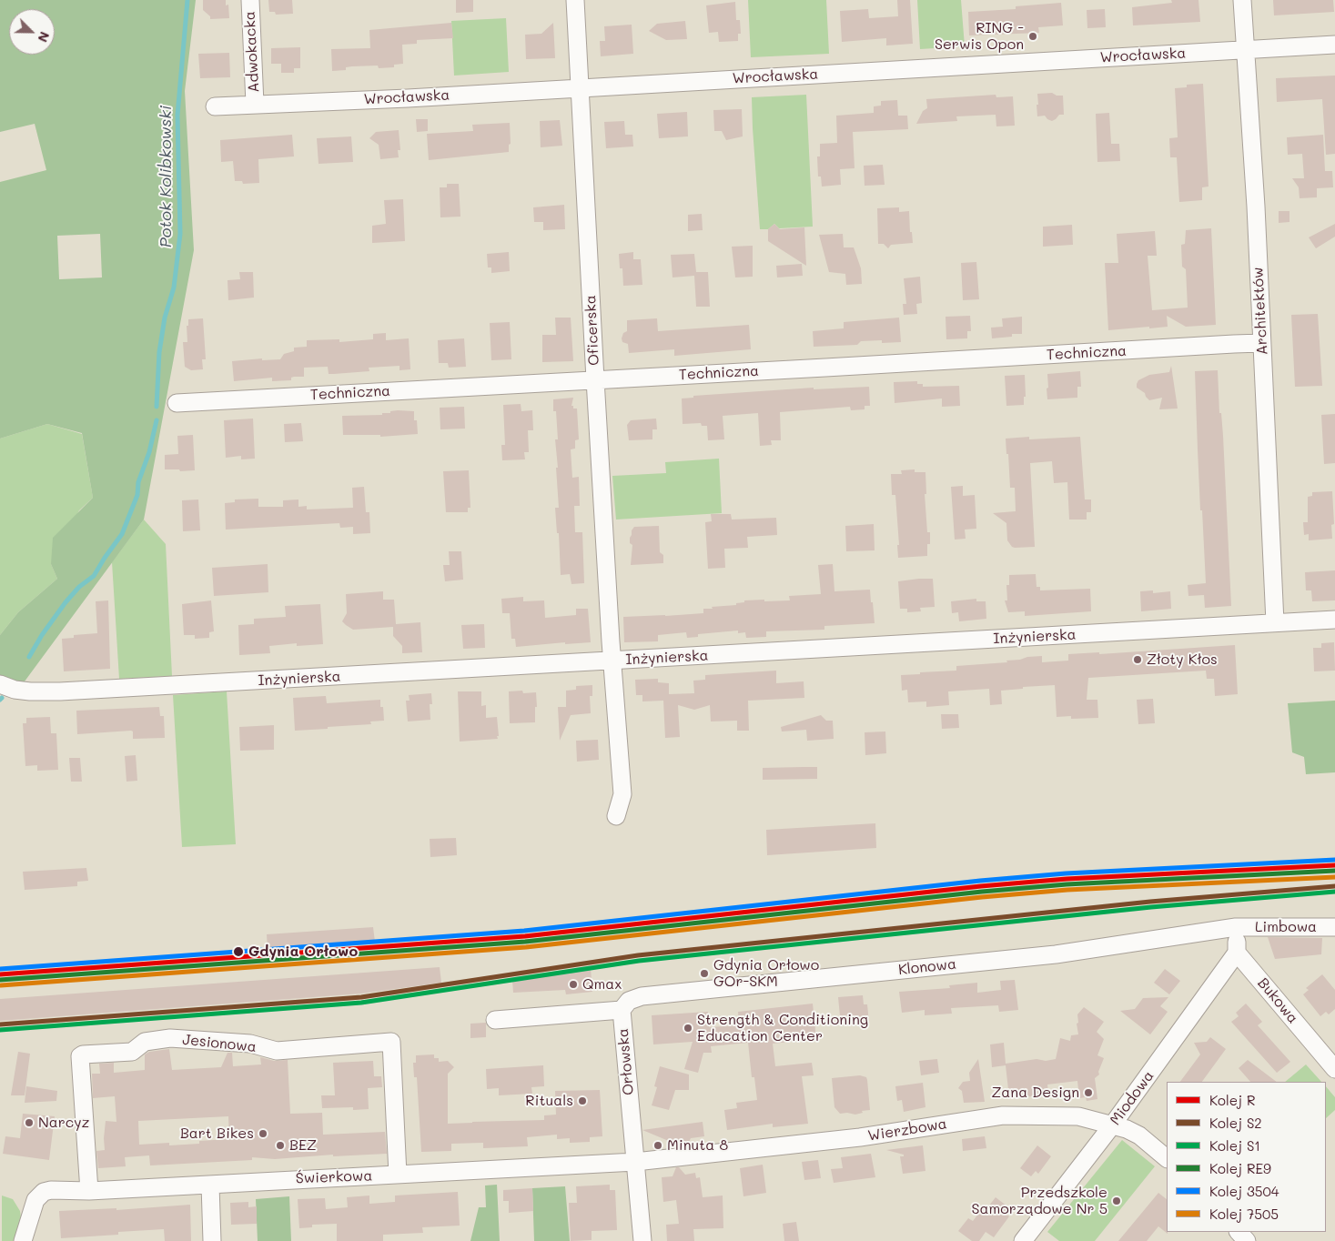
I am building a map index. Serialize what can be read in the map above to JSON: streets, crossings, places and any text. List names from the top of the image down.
{
  "streets": {
    "street": [
      "Adwokacka",
      "Wrocławska",
      "Architektów",
      "Oficerska",
      "Techniczna",
      "Inżynierska",
      "Limbowa",
      "Klonowa",
      "Bukowa",
      "Jesionowa",
      "Orłowska",
      "Miodowa",
      "Wierzbowa",
      "Świerkowa"
    ]
  },
  "crossings": [
    ["Adwokacka", "Wrocławska"],
    ["Wrocławska", "Architektów"],
    ["Wrocławska", "Oficerska"],
    ["Architektów", "Techniczna"],
    ["Architektów", "Inżynierska"],
    ["Oficerska", "Techniczna"],
    ["Oficerska", "Inżynierska"],
    ["Limbowa", "Klonowa"],
    ["Klonowa", "Orłowska"],
    ["Bukowa", "Miodowa"],
    ["Jesionowa", "Świerkowa"],
    ["Orłowska", "Wierzbowa"],
    ["Orłowska", "Świerkowa"],
    ["Miodowa", "Wierzbowa"],
    ["Wierzbowa", "Świerkowa"]
  ],
  "water": ["Potok Kolibkowski"],
  "places": [
    "RING - Serwis Opon",
    "Złoty Kłos",
    "Gdynia Orłowo",
    "Gdynia Orłowo GOr-SKM",
    "Qmax",
    "Strength & Conditioning Education Center",
    "Zana Design",
    "Rituals",
    "Narcyz",
    "Bart Bikes",
    "BEZ",
    "Minuta 8",
    "Przedszkole Samorządowe Nr 5"
  ],
  "lines": [
    "rail line 3504",
    "rail line R",
    "rail line RE9",
    "rail line 7505",
    "rail line S2",
    "rail line S1"
  ],
  "legend": [
    "Kolej R",
    "Kolej S2",
    "Kolej S1",
    "Kolej RE9",
    "Kolej 3504",
    "Kolej 7505"
  ],
  "north": "bottom right"
}
